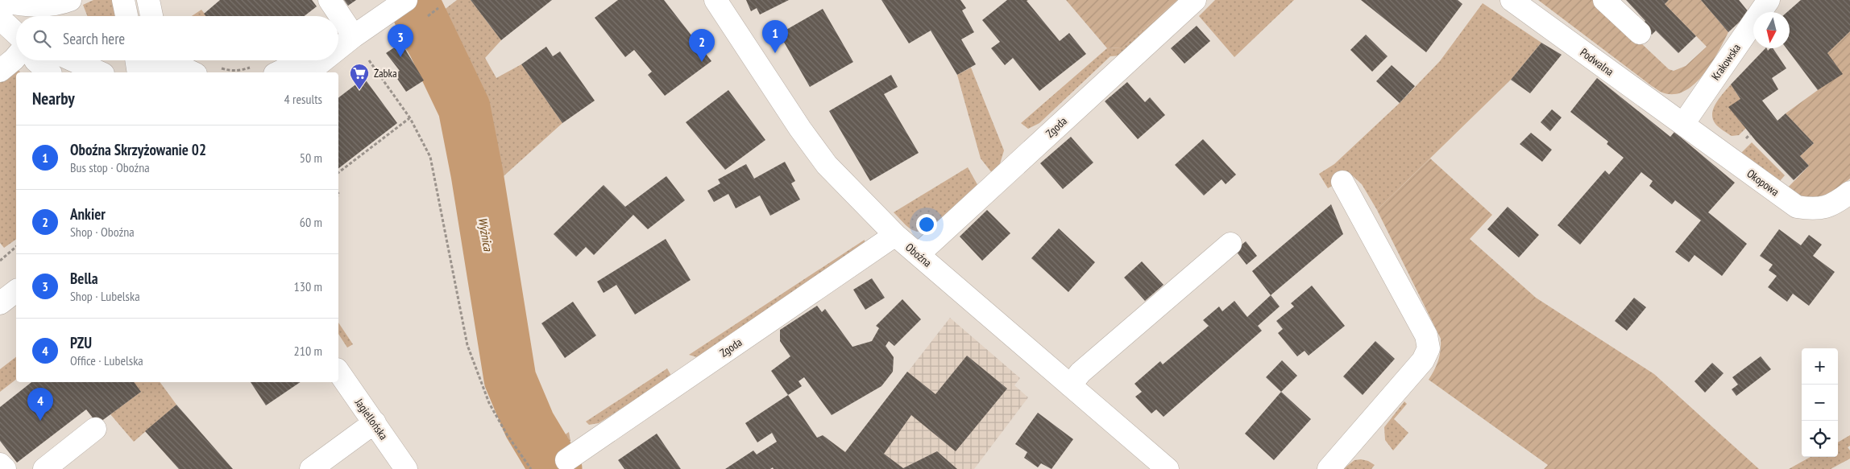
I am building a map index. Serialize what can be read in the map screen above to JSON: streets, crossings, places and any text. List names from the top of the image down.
{
  "streets": {
    "street": [
      "Podwalna",
      "Krakowska",
      "Zgoda",
      "Okopowa",
      "Oboźna",
      "Jagiellońska"
    ]
  },
  "crossings": [
    ["Podwalna", "Krakowska"],
    ["Podwalna", "Okopowa"],
    ["Krakowska", "Okopowa"],
    ["Zgoda", "Oboźna"]
  ],
  "water": ["Wyżnica"],
  "places": {
    "supermarket": ["Żabka"]
  },
  "north": "bottom",
  "page": {
    "search": "Search here",
    "pins": [
      "1",
      "3",
      "2",
      "4"
    ],
    "heading": ["Nearby", "4 results"],
    "list": [
      {
        "mark": "1",
        "name": "Oboźna Skrzyżowanie 02",
        "note": "Bus stop · Oboźna",
        "value": "50 m"
      },
      {
        "mark": "2",
        "name": "Ankier",
        "note": "Shop · Oboźna",
        "value": "60 m"
      },
      {
        "mark": "3",
        "name": "Bella",
        "note": "Shop · Lubelska",
        "value": "130 m"
      },
      {
        "mark": "4",
        "name": "PZU",
        "note": "Office · Lubelska",
        "value": "210 m"
      }
    ],
    "map_buttons": ["+", "−"]
  }
}
